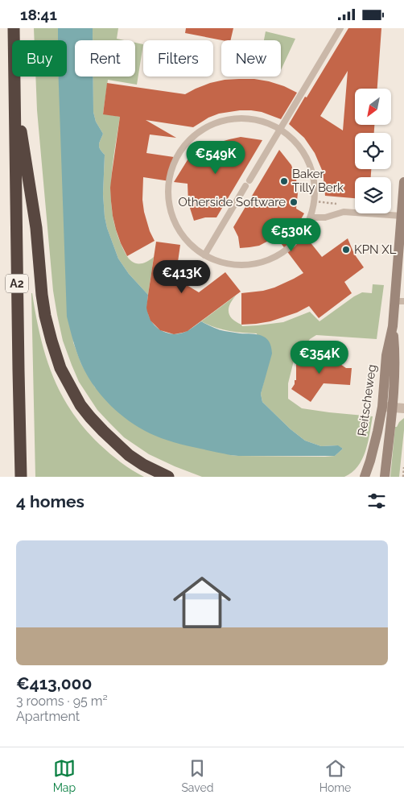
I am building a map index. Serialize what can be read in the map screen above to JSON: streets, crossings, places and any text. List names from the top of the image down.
{
  "streets": {
    "highway": ["A2"],
    "street": ["Reitscheweg"]
  },
  "places": ["Baker Tilly Berk", "Otherside Software", "KPN XL"],
  "north": "bottom left",
  "page": {
    "status": "18:41",
    "chip": [
      "Buy",
      "Rent",
      "Filters",
      "New"
    ],
    "price": [
      "€549K",
      "€530K",
      "€413K",
      "€354K"
    ],
    "heading": "4 homes",
    "list": [
      {
        "name": "€413,000",
        "note": "3 rooms · 95 m² · Apartment"
      }
    ],
    "tabs": ["Map", "Saved", "Home"]
  }
}
